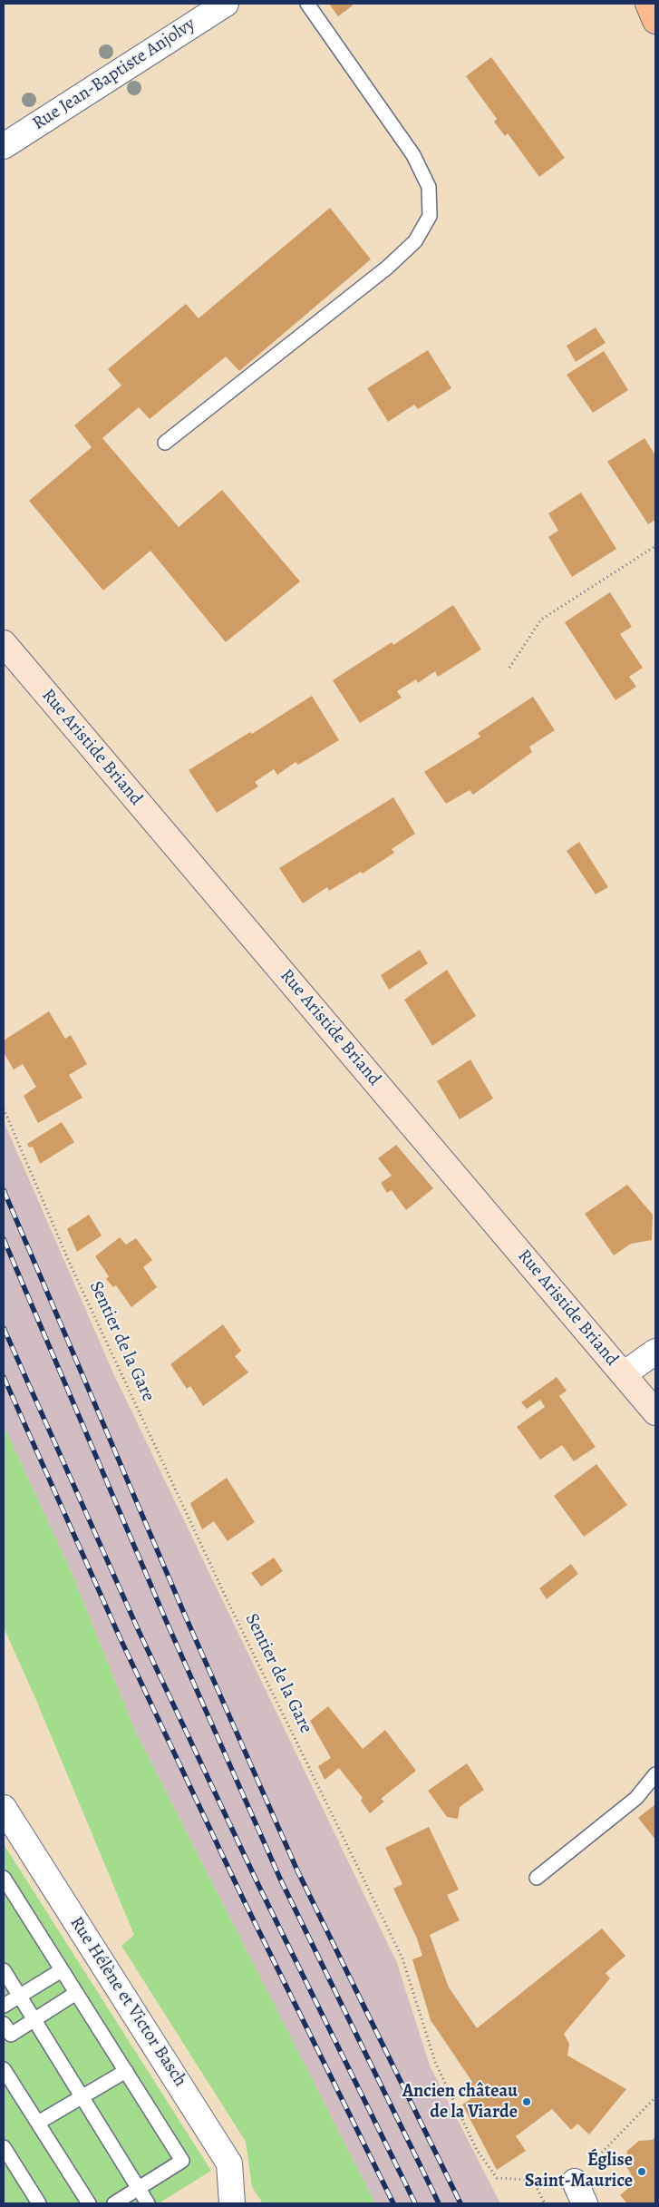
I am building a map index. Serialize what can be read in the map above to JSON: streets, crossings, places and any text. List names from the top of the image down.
{
  "streets": {
    "street": ["Rue Jean-Baptiste Anjolvy", "Rue Aristide Briand", "Rue Hélène et Victor Basch"],
    "path": ["Sentier de la Gare"]
  },
  "places": ["Ancien château de la Viarde", "Église Saint-Maurice"]
}
